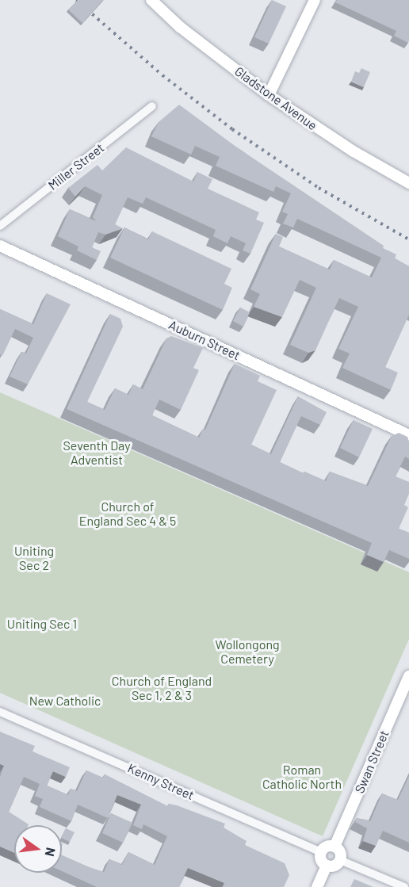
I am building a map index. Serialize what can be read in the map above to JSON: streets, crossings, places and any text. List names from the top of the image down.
{
  "streets": {
    "street": [
      "Gladstone Avenue",
      "Miller Street",
      "Auburn Street",
      "Swan Street",
      "Kenny Street"
    ]
  },
  "crossings": [
    ["Swan Street", "Kenny Street"]
  ],
  "parks": [
    "Seventh Day Adventist",
    "Church of England Sec 4 & 5",
    "Uniting Sec 2",
    "Uniting Sec 1",
    "Wollongong Cemetery",
    "Church of England Sec 1, 2 & 3",
    "New Catholic",
    "Roman Catholic North"
  ],
  "north": "right"
}
